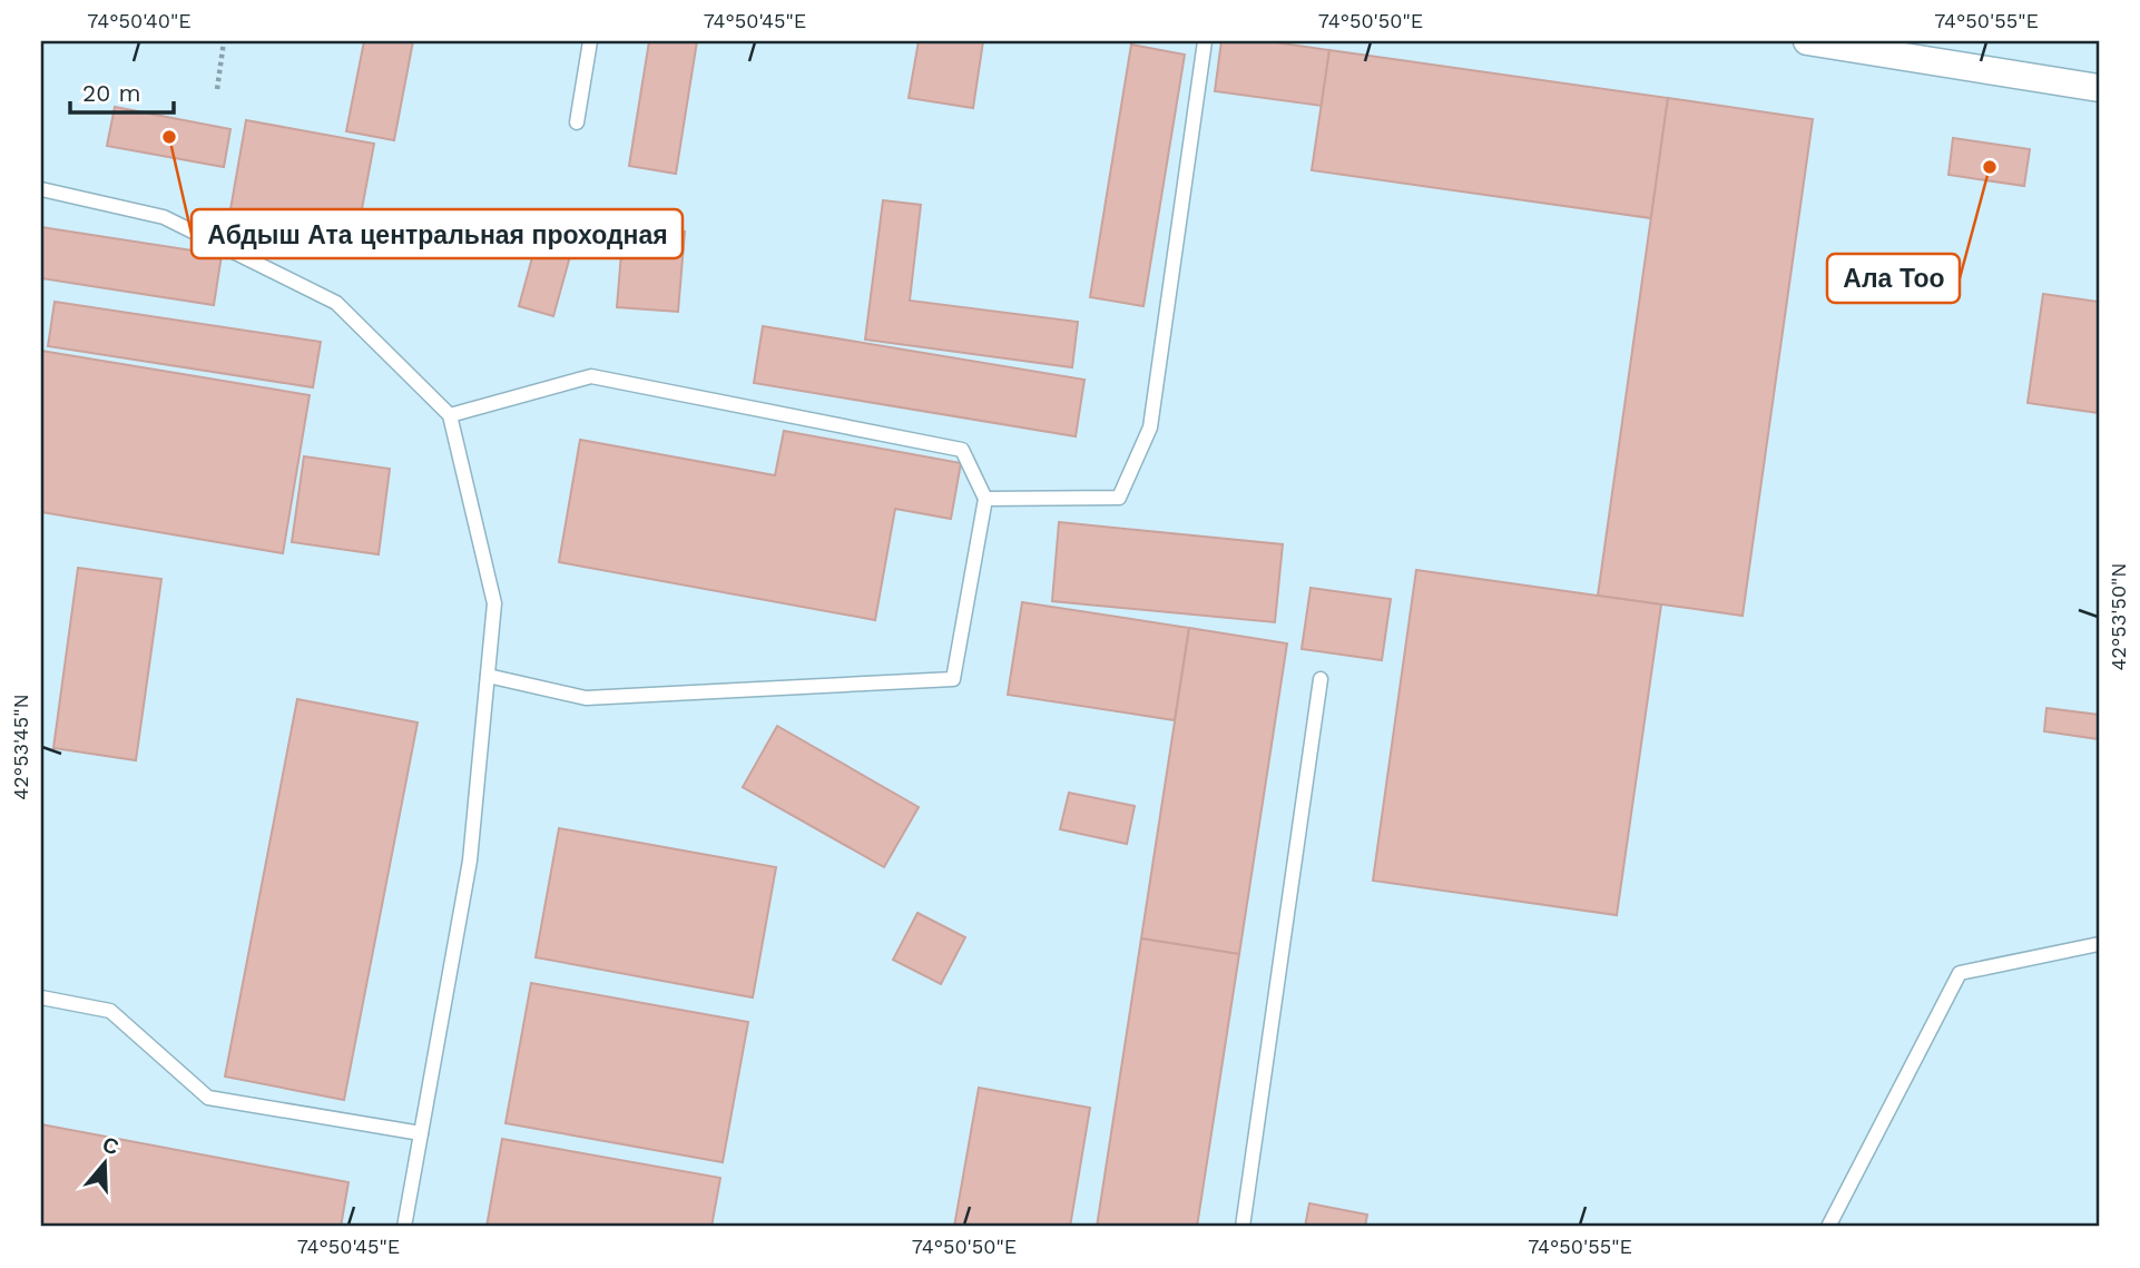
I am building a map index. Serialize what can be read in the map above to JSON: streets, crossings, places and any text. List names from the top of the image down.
{
  "places": ["Абдыш Ата центральная проходная", "Ала Тоо"],
  "scale_bar": "20 m",
  "north": "top",
  "coordinates": [
    "74°50'40\"E",
    "74°50'45\"E",
    "74°50'50\"E",
    "74°50'55\"E",
    "42°53'50\"N",
    "42°53'45\"N"
  ]
}
